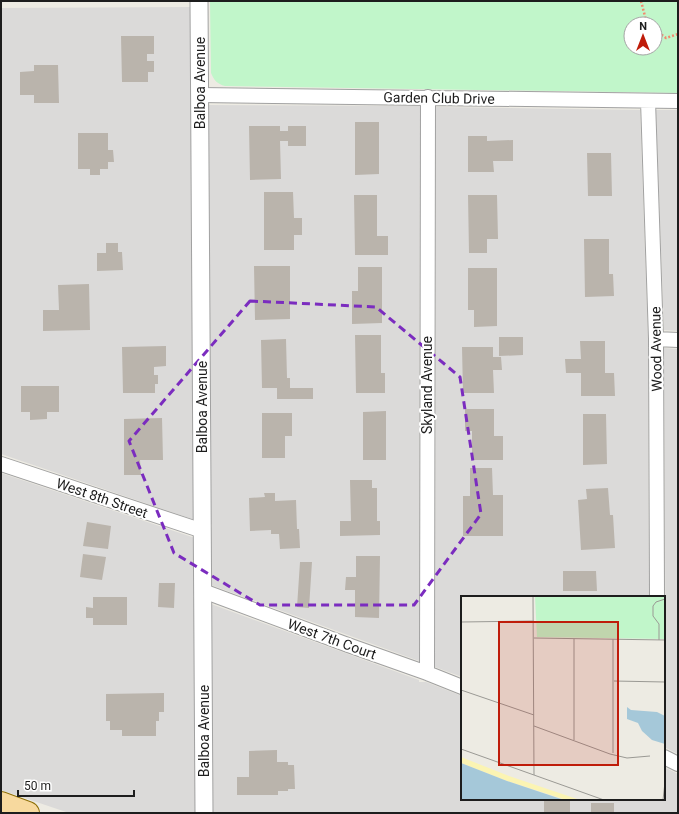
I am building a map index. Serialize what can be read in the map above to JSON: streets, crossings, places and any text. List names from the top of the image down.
{
  "streets": {
    "street": [
      "Balboa Avenue",
      "Garden Club Drive",
      "Wood Avenue",
      "Skyland Avenue",
      "West 8th Street",
      "West 7th Court"
    ]
  },
  "crossings": [
    ["Balboa Avenue", "Garden Club Drive"],
    ["Balboa Avenue", "West 8th Street"],
    ["Balboa Avenue", "West 7th Court"],
    ["Garden Club Drive", "Wood Avenue"],
    ["Garden Club Drive", "Skyland Avenue"],
    ["Skyland Avenue", "West 7th Court"]
  ],
  "scale_bar": "50 m",
  "north": "top"
}
